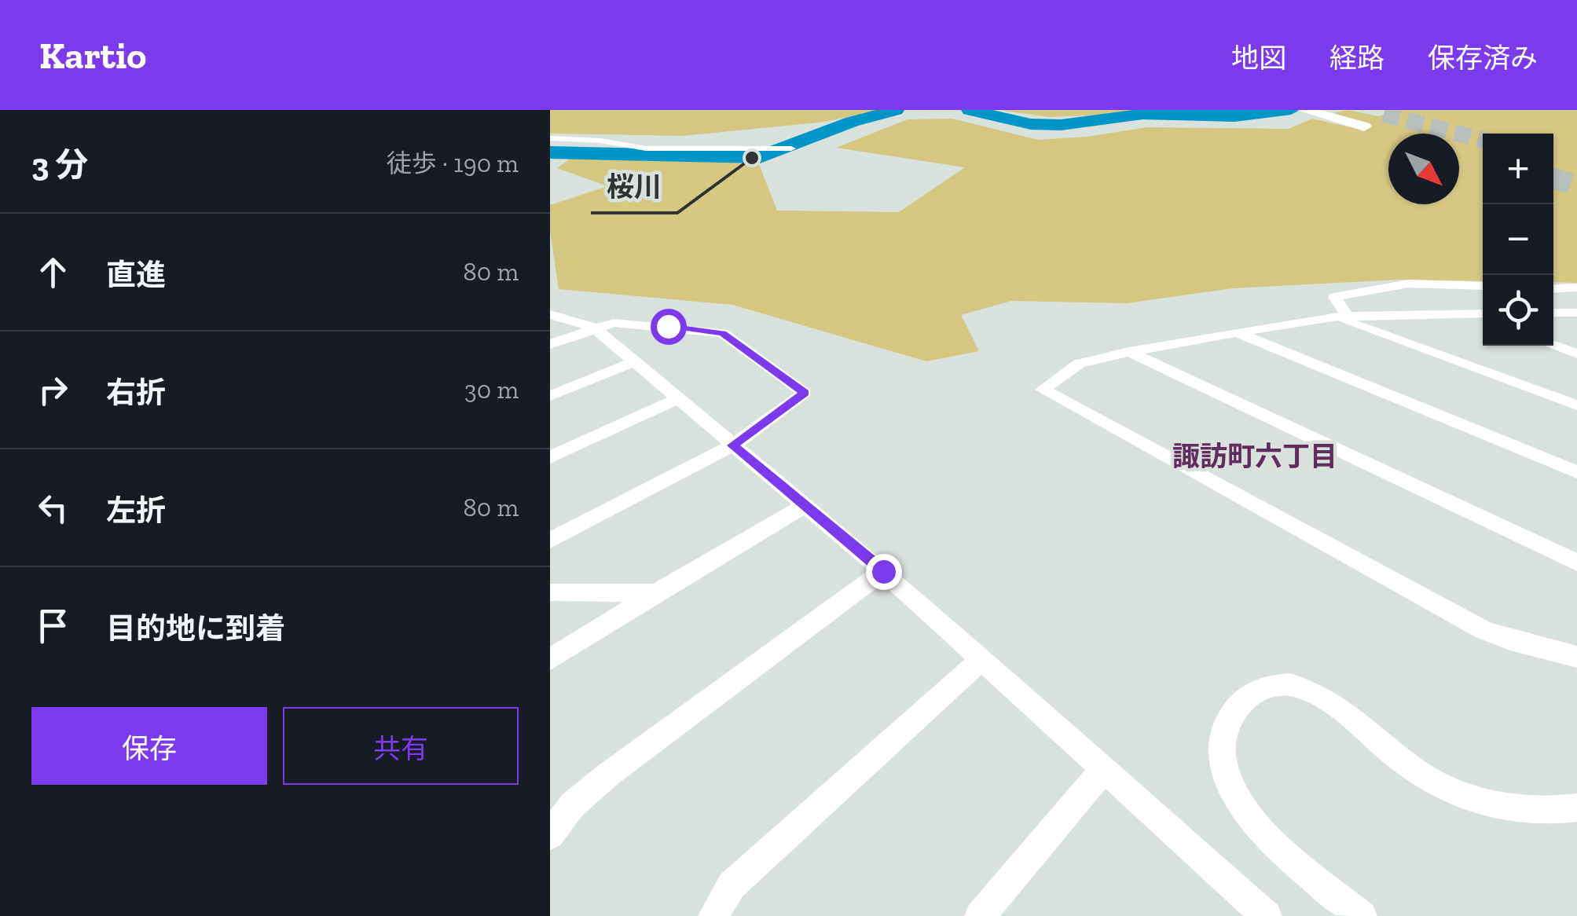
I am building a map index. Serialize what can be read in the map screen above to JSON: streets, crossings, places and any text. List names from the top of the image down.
{
  "districts": ["諏訪町六丁目"],
  "places": ["桜川"],
  "north": "bottom right",
  "page": {
    "header": "Kartio",
    "nav": ["地図", "経路", "保存済み"],
    "heading": ["3 分", "徒歩 · 190 m"],
    "map_buttons": ["+", "−"],
    "list": [
      ["直進", "80 m"],
      ["右折", "30 m"],
      ["左折", "80 m"],
      "目的地に到着"
    ],
    "buttons": ["保存", "共有"]
  }
}
